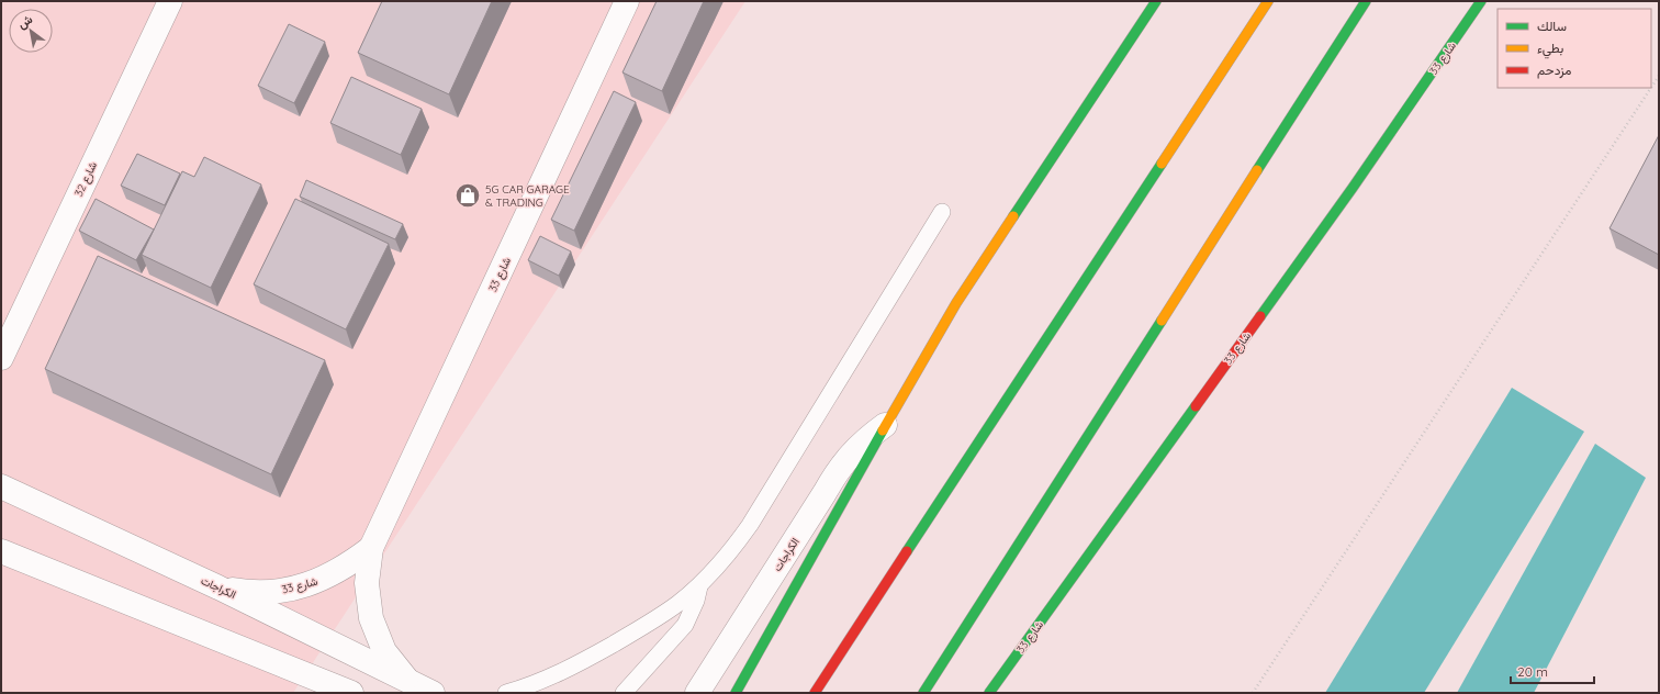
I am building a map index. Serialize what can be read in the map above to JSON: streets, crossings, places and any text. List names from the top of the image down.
{
  "streets": {
    "main road": ["شارع 33"],
    "street": ["شارع 32", "الكراجات"]
  },
  "crossings": [
    ["شارع 33", "الكراجات"]
  ],
  "places": {
    "shop": ["5G CAR GARAGE & TRADING"]
  },
  "legend": ["سالك", "بطيء", "مزدحم"],
  "scale_bar": "20 m",
  "north": "top left"
}
